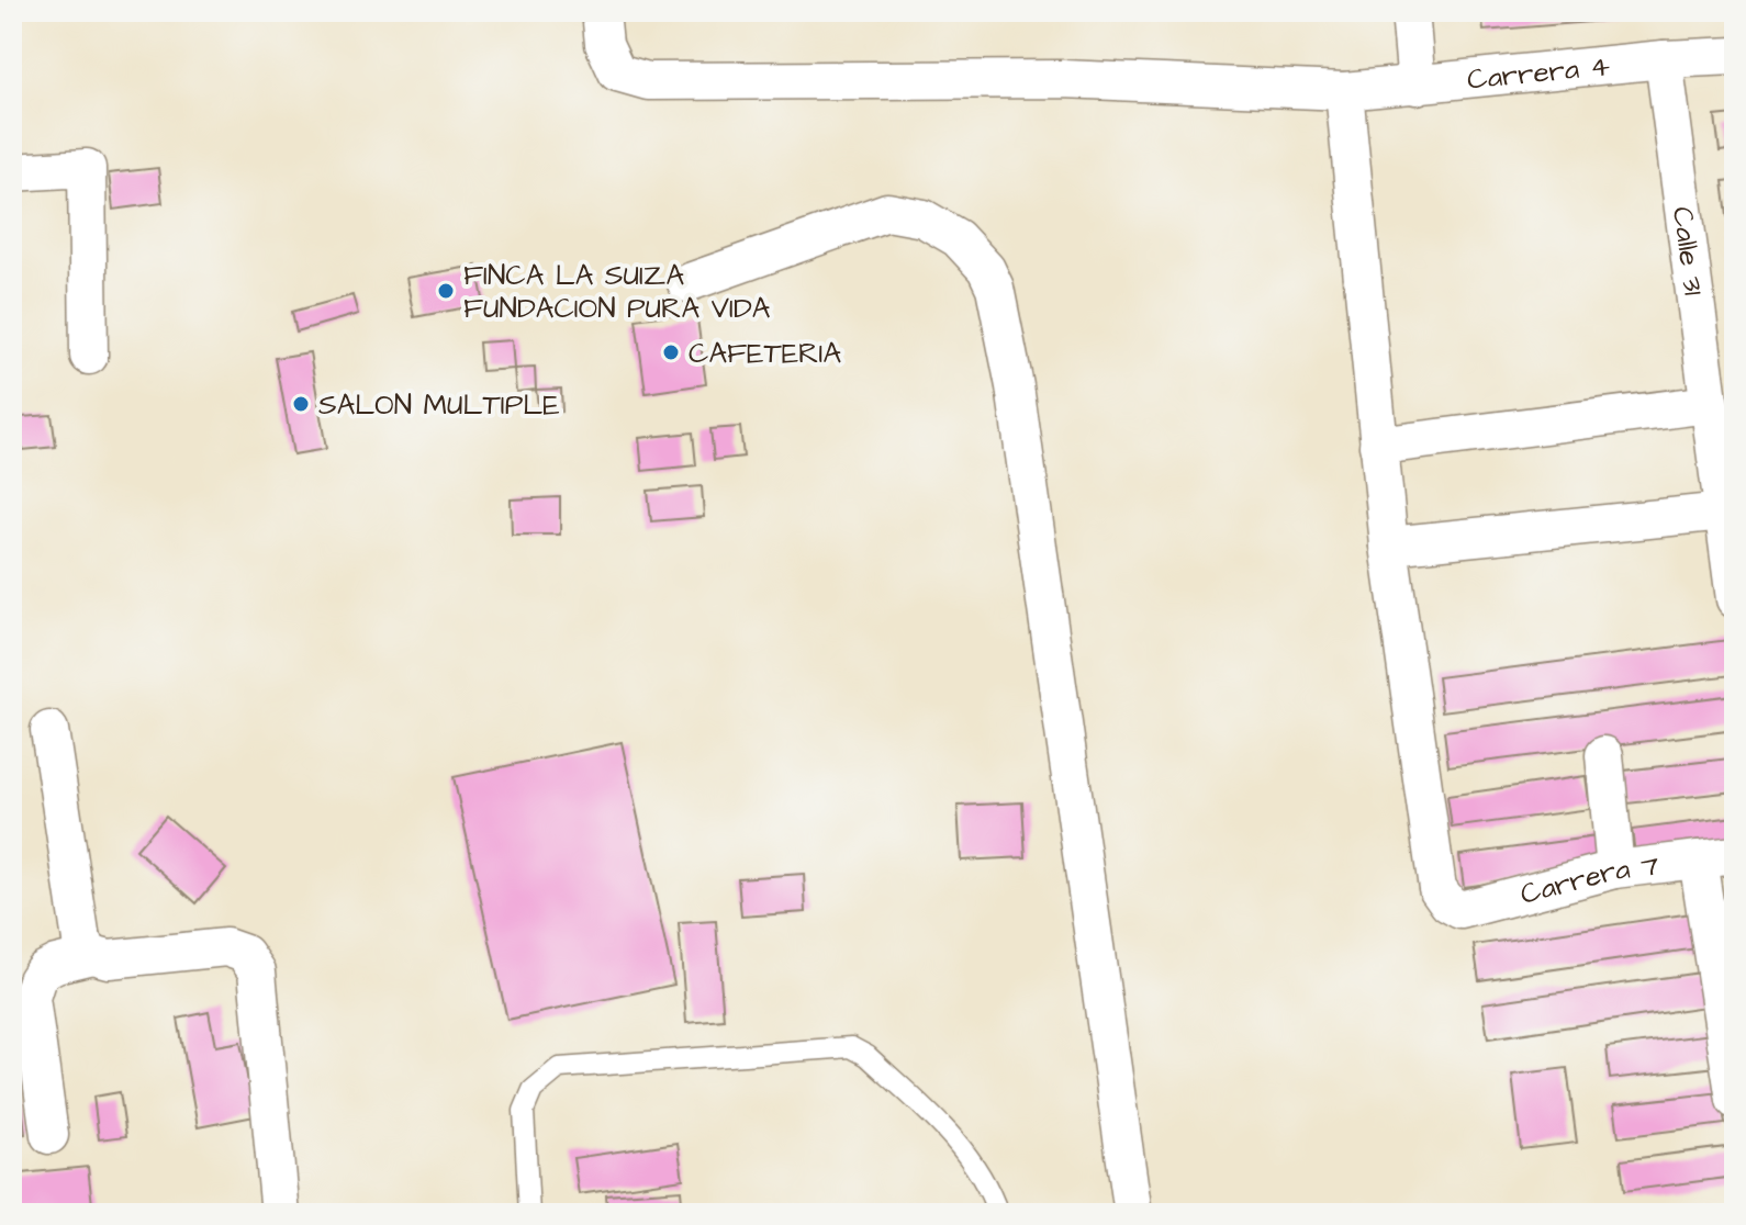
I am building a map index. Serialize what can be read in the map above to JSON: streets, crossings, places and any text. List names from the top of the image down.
{
  "streets": {
    "street": ["Carrera 4", "Calle 31", "Carrera 7"]
  },
  "crossings": [
    ["Carrera 4", "Calle 31"]
  ],
  "places": ["FINCA LA SUIZA FUNDACION PURA VIDA", "CAFETERIA", "SALON MULTIPLE"]
}
